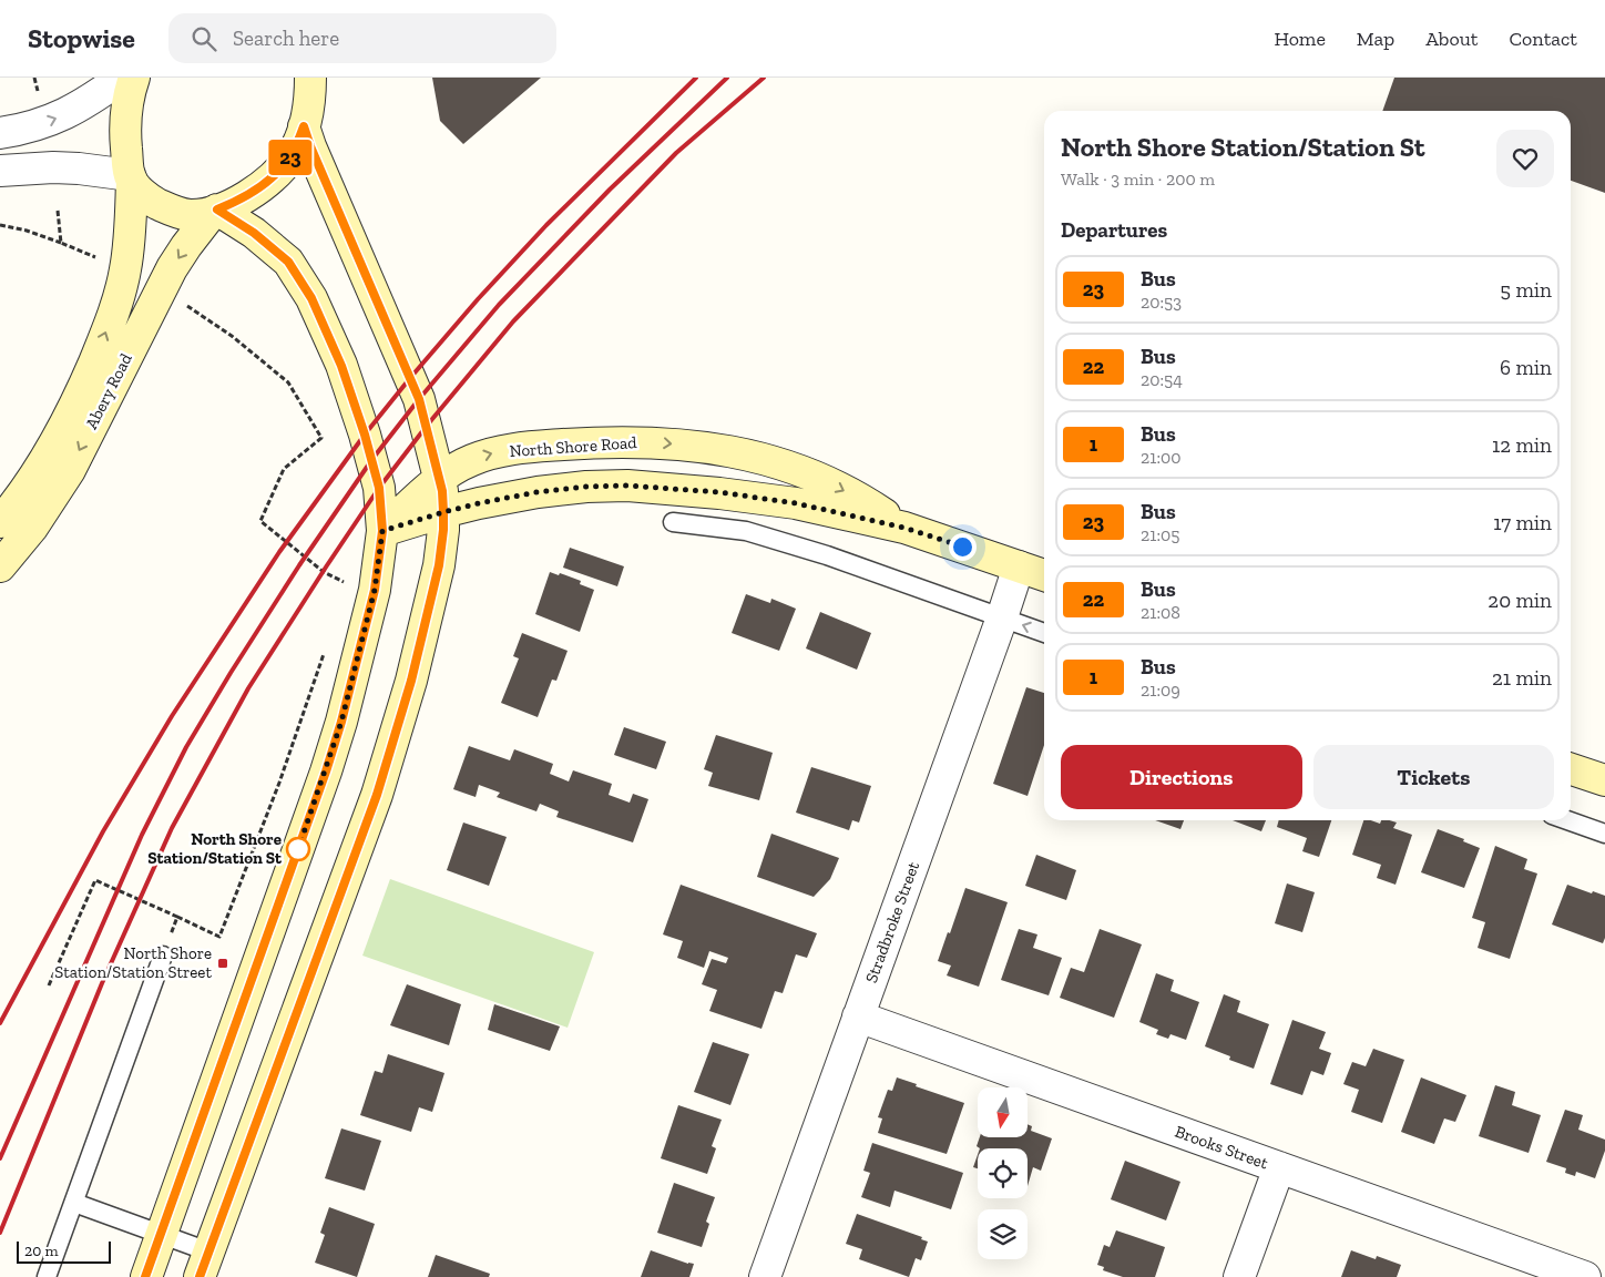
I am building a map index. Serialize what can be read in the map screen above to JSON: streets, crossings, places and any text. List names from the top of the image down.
{
  "streets": {
    "main road": ["Abery Road", "North Shore Road"],
    "street": ["Stradbroke Street", "Brooks Street"]
  },
  "crossings": [
    ["North Shore Road", "Stradbroke Street"],
    ["Stradbroke Street", "Brooks Street"]
  ],
  "places": {
    "other": ["North Shore Station/Station St"],
    "transit": ["North Shore Station/Station Street"]
  },
  "lines": ["bus line 23"],
  "scale_bar": "20 m",
  "north": "bottom",
  "page": {
    "header": "Stopwise",
    "search": "Search here",
    "nav": [
      "Home",
      "Map",
      "About",
      "Contact"
    ],
    "on_map": "23",
    "heading": [
      ["North Shore Station/Station St", "Walk · 3 min · 200 m"],
      "Departures"
    ],
    "list": [
      {
        "mark": "23",
        "name": "Bus",
        "note": "20:53",
        "value": "5 min"
      },
      {
        "mark": "22",
        "name": "Bus",
        "note": "20:54",
        "value": "6 min"
      },
      {
        "mark": "1",
        "name": "Bus",
        "note": "21:00",
        "value": "12 min"
      },
      {
        "mark": "23",
        "name": "Bus",
        "note": "21:05",
        "value": "17 min"
      },
      {
        "mark": "22",
        "name": "Bus",
        "note": "21:08",
        "value": "20 min"
      },
      {
        "mark": "1",
        "name": "Bus",
        "note": "21:09",
        "value": "21 min"
      }
    ],
    "buttons": ["Directions", "Tickets"],
    "scale": "20 m"
  }
}
